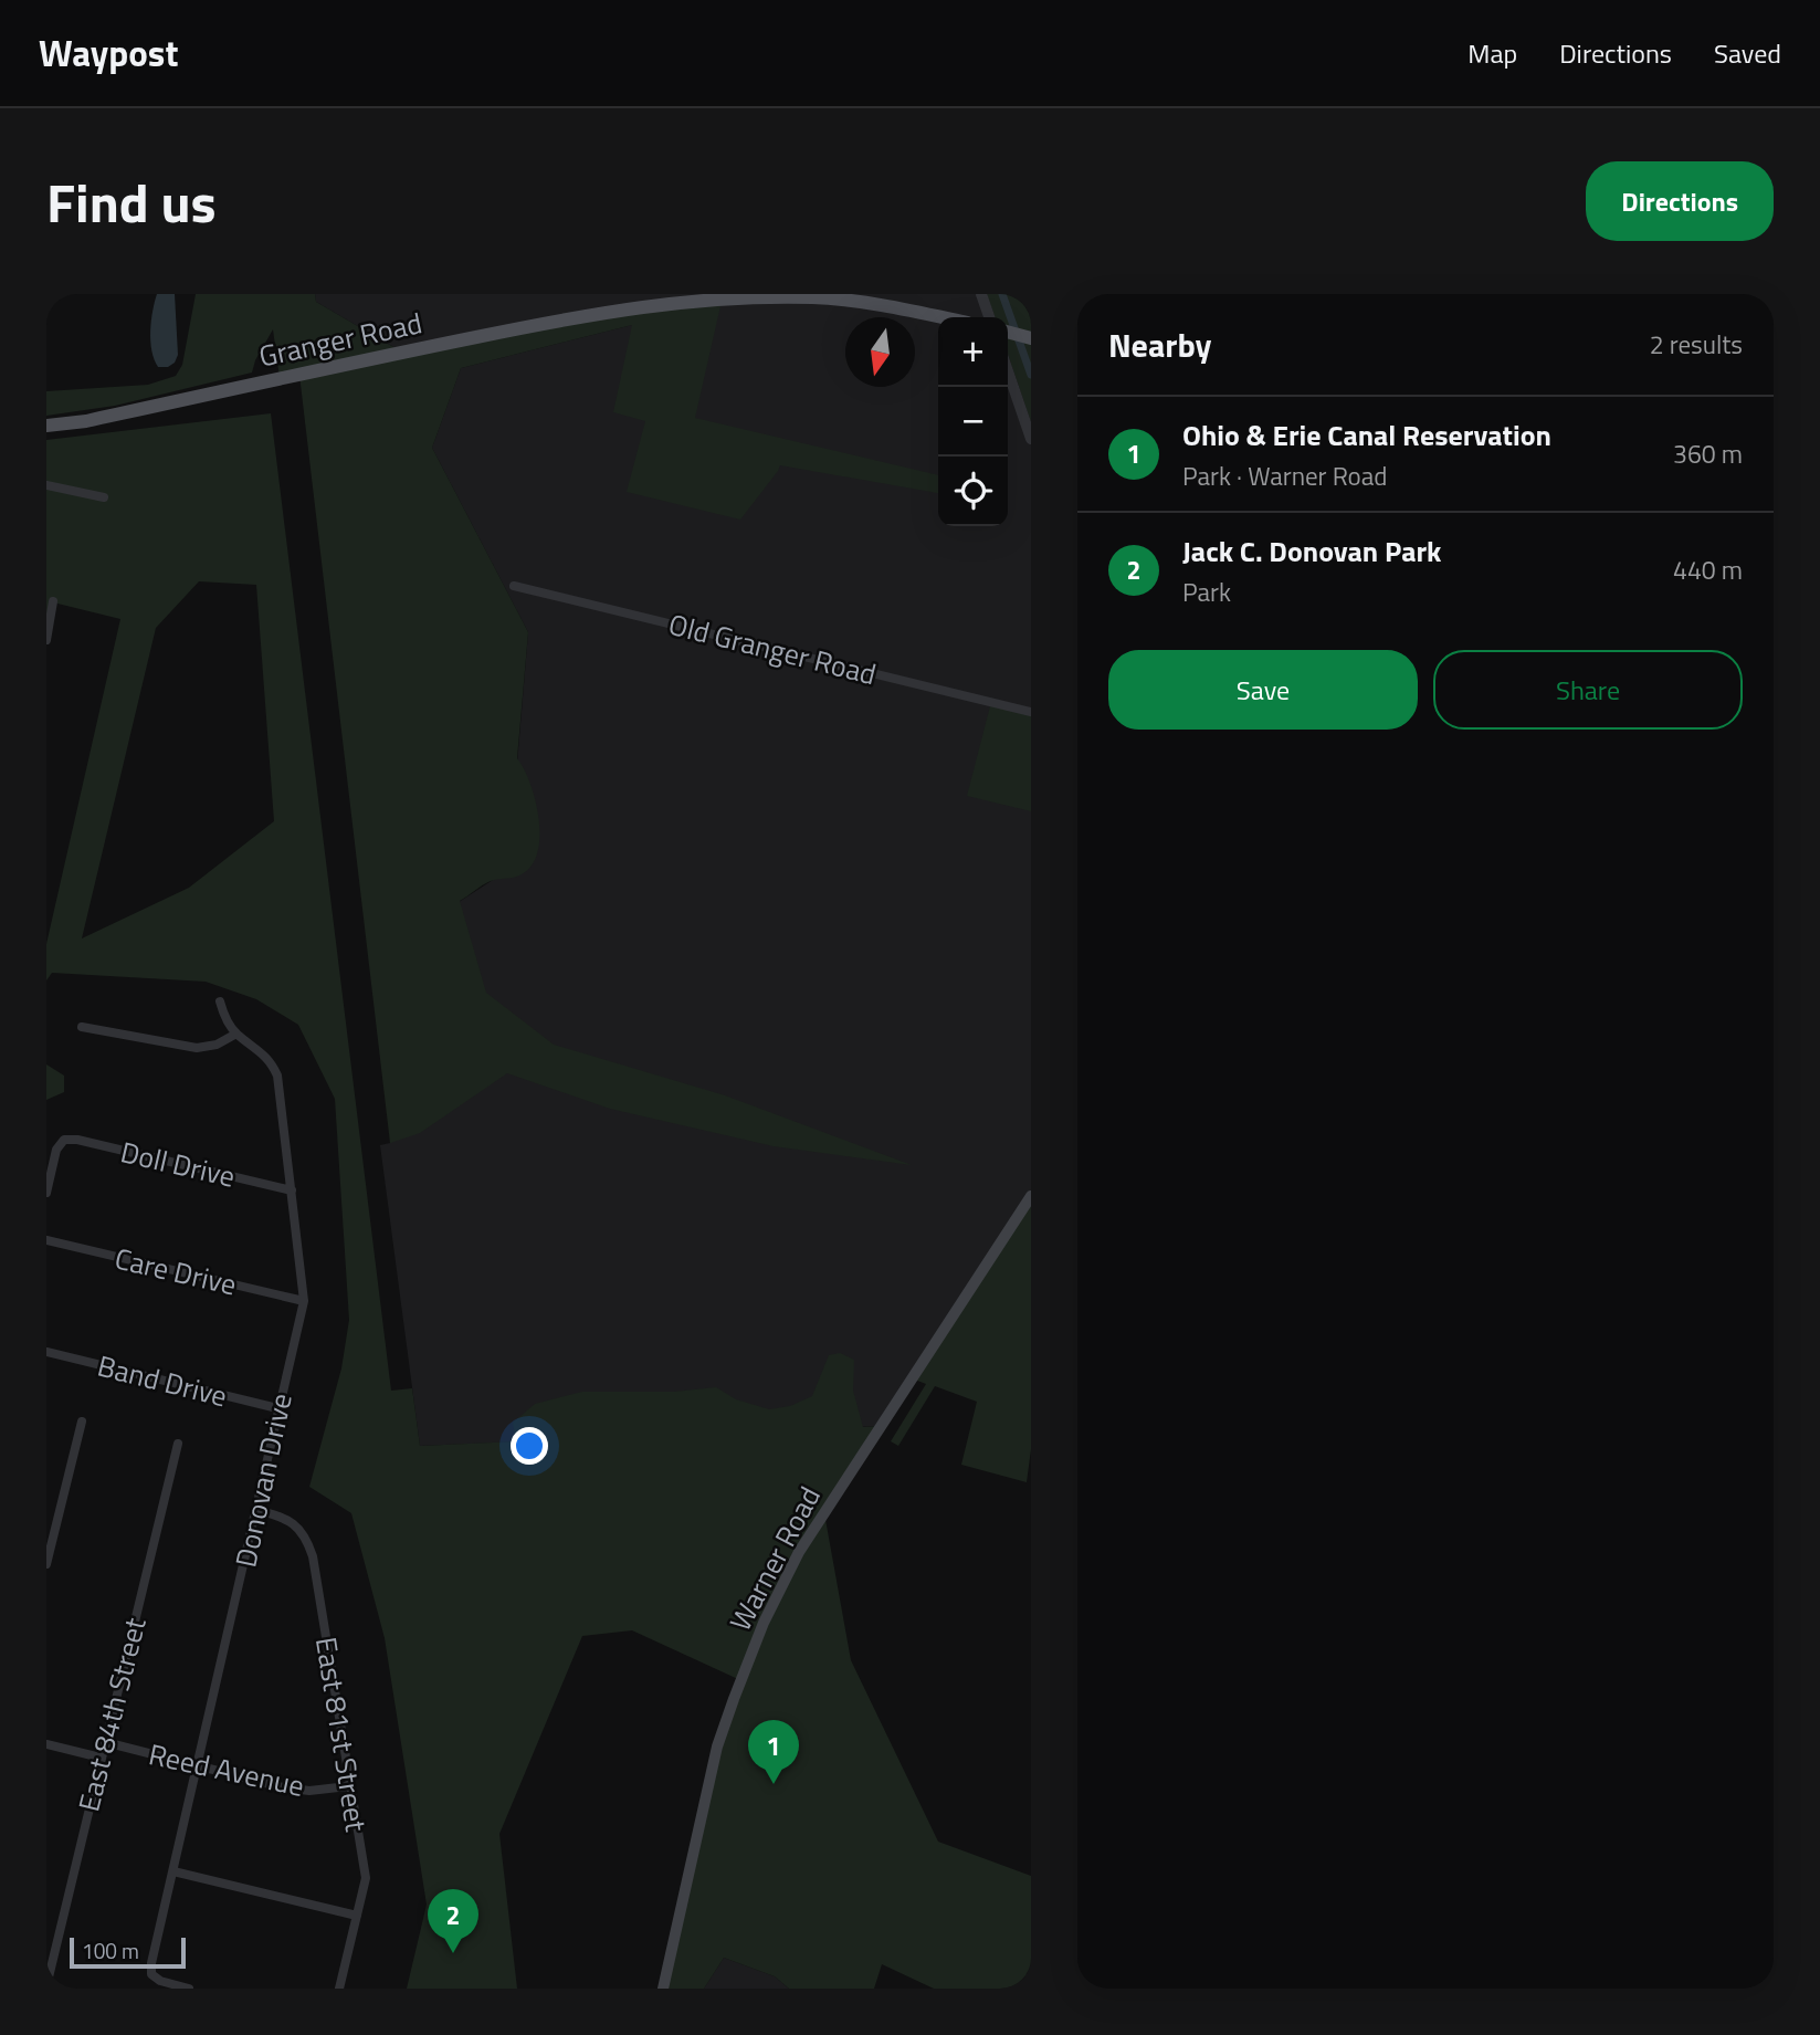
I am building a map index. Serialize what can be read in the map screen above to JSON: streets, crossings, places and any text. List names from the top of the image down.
{
  "streets": {
    "main road": ["Granger Road", "Warner Road"],
    "street": [
      "Old Granger Road",
      "Doll Drive",
      "Care Drive",
      "Band Drive",
      "Donovan Drive",
      "East 84th Street",
      "East 81st Street",
      "Reed Avenue"
    ]
  },
  "crossings": [
    ["Doll Drive", "Donovan Drive"],
    ["Care Drive", "Donovan Drive"],
    ["Band Drive", "Donovan Drive"],
    ["Donovan Drive", "East 81st Street"],
    ["Donovan Drive", "Reed Avenue"],
    ["East 84th Street", "Reed Avenue"],
    ["East 81st Street", "Reed Avenue"]
  ],
  "scale_bar": "100 m",
  "north": "bottom",
  "page": {
    "header": "Waypost",
    "nav": ["Map", "Directions", "Saved"],
    "title": "Find us",
    "buttons": [
      "Directions",
      ["Save", "Share"]
    ],
    "heading": ["Nearby", "2 results"],
    "map_buttons": ["+", "−"],
    "list": [
      {
        "mark": "1",
        "name": "Ohio & Erie Canal Reservation",
        "note": "Park · Warner Road",
        "value": "360 m"
      },
      {
        "mark": "2",
        "name": "Jack C. Donovan Park",
        "note": "Park",
        "value": "440 m"
      }
    ],
    "pins": ["1", "2"],
    "scale": "100 m"
  }
}
